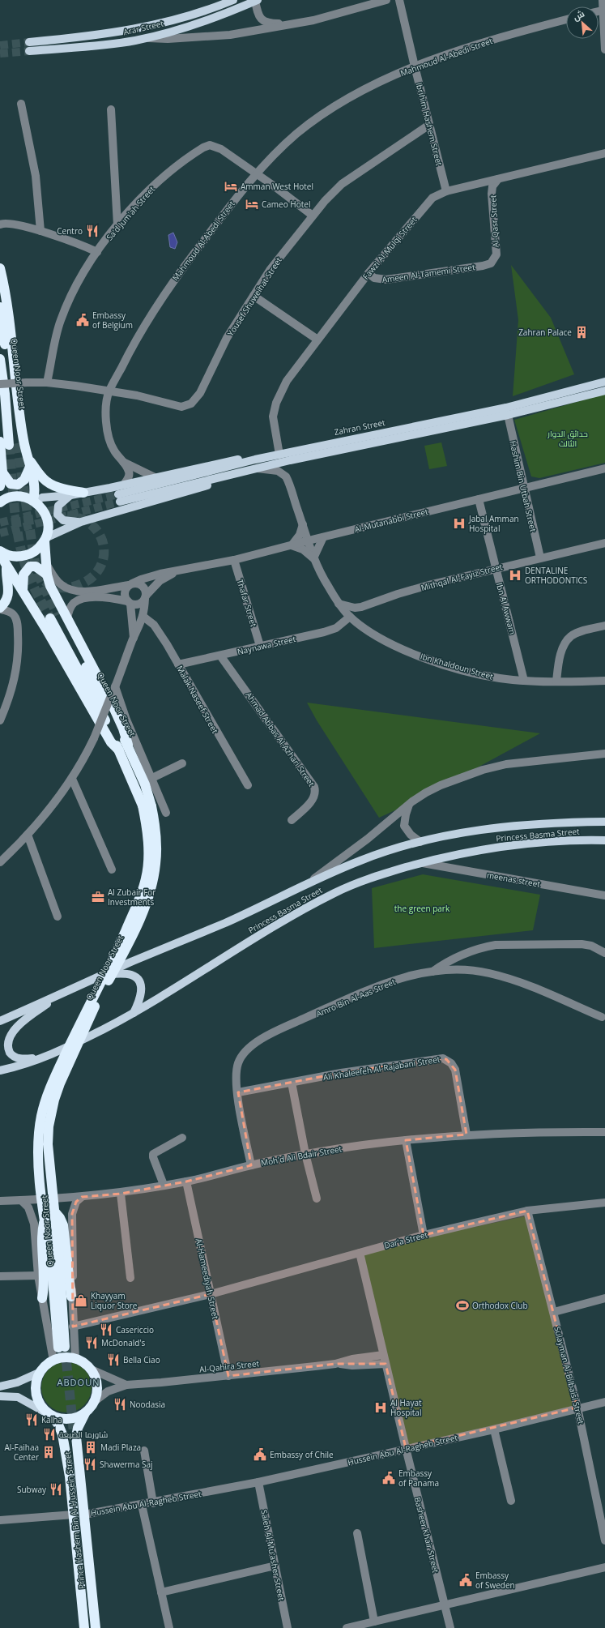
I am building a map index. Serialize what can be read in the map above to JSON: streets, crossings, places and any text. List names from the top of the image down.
{
  "streets": {
    "highway": ["Queen Noor Street", "Prince Hashem Bin Al-Hussein Street"],
    "main road": ["Arar Street", "Zahran Street", "Princess Basma Street"],
    "street": [
      "Mahmoud Al-Abedi Street",
      "Ibrihim Hashem Street",
      "Sa'd Jum'ah Street",
      "Al-Qasr Street",
      "Fawzi Al-Mulqi Street",
      "Ameen Al-Tamemi Street",
      "Yousef Shuweihat Street",
      "Hashim Bin Utbah Street",
      "Al-Mutanabbi Street",
      "Mithqal Al-Fayiz Street",
      "Thafar Street",
      "Ibn Al Awwam",
      "Naynawa Street",
      "Ibn Khaldoun Street",
      "Malak Naseef Street",
      "Ahmad Abbas Al-Azhari Street",
      "meenas street",
      "Amro Bin Al-Aas Street",
      "Ali Khaleefeh Al-Rajabani Street",
      "Moh'd Ali Bdair Street",
      "Dar'a Street",
      "Al-Hameediyah Street",
      "Al-Qahira Street",
      "Sulayman Al-Bilbaisi Street",
      "Hussein Abu Al-Ragheb Street",
      "Basheer Khair Street",
      "Saleh Al-Mu'asher Street"
    ]
  },
  "crossings": [
    ["Mahmoud Al-Abedi Street", "Ibrihim Hashem Street"],
    ["Mahmoud Al-Abedi Street", "Sa'd Jum'ah Street"],
    ["Mahmoud Al-Abedi Street", "Yousef Shuweihat Street"],
    ["Ibrihim Hashem Street", "Fawzi Al-Mulqi Street"],
    ["Ibrihim Hashem Street", "Yousef Shuweihat Street"],
    ["Sa'd Jum'ah Street", "Yousef Shuweihat Street"],
    ["Al-Qasr Street", "Fawzi Al-Mulqi Street"],
    ["Al-Qasr Street", "Ameen Al-Tamemi Street"],
    ["Fawzi Al-Mulqi Street", "Ameen Al-Tamemi Street"],
    ["Fawzi Al-Mulqi Street", "Zahran Street"],
    ["Queen Noor Street", "Moh'd Ali Bdair Street"],
    ["Zahran Street", "Hashim Bin Utbah Street"],
    ["Zahran Street", "Ibn Khaldoun Street"],
    ["Hashim Bin Utbah Street", "Al-Mutanabbi Street"],
    ["Hashim Bin Utbah Street", "Mithqal Al-Fayiz Street"],
    ["Al-Mutanabbi Street", "Thafar Street"],
    ["Al-Mutanabbi Street", "Ibn Al Awwam"],
    ["Al-Mutanabbi Street", "Ibn Khaldoun Street"],
    ["Mithqal Al-Fayiz Street", "Ibn Al Awwam"],
    ["Mithqal Al-Fayiz Street", "Ibn Khaldoun Street"],
    ["Thafar Street", "Naynawa Street"],
    ["Ibn Al Awwam", "Ibn Khaldoun Street"],
    ["Naynawa Street", "Ibn Khaldoun Street"],
    ["Naynawa Street", "Malak Naseef Street"],
    ["Naynawa Street", "Ahmad Abbas Al-Azhari Street"],
    ["Princess Basma Street", "meenas street"],
    ["Amro Bin Al-Aas Street", "Ali Khaleefeh Al-Rajabani Street"],
    ["Amro Bin Al-Aas Street", "Moh'd Ali Bdair Street"],
    ["Ali Khaleefeh Al-Rajabani Street", "Moh'd Ali Bdair Street"],
    ["Moh'd Ali Bdair Street", "Al-Hameediyah Street"],
    ["Dar'a Street", "Al-Hameediyah Street"],
    ["Dar'a Street", "Sulayman Al-Bilbaisi Street"],
    ["Dar'a Street", "Basheer Khair Street"],
    ["Al-Hameediyah Street", "Al-Qahira Street"],
    ["Al-Qahira Street", "Prince Hashem Bin Al-Hussein Street"],
    ["Al-Qahira Street", "Basheer Khair Street"],
    ["Sulayman Al-Bilbaisi Street", "Hussein Abu Al-Ragheb Street"],
    ["Hussein Abu Al-Ragheb Street", "Prince Hashem Bin Al-Hussein Street"],
    ["Hussein Abu Al-Ragheb Street", "Basheer Khair Street"],
    ["Hussein Abu Al-Ragheb Street", "Saleh Al-Mu'asher Street"]
  ],
  "districts": ["ABDOUN"],
  "parks": ["حدائق الدوار الثالث", "the green park"],
  "places": {
    "hotel": ["Amman West Hotel", "Cameo Hotel"],
    "restaurant": [
      "Centro",
      "Casericcio",
      "McDonald's",
      "Bella Ciao",
      "Noodasia",
      "Kalha",
      "شاورما الضيعة",
      "Shawerma Saj",
      "Subway"
    ],
    "public building": [
      "Embassy of Belgium",
      "Embassy of Chile",
      "Embassy of Panama",
      "Embassy of Sweden"
    ],
    "building": ["Zahran Palace", "Madi Plaza", "Al-Faihaa Center"],
    "hospital": ["Jabal Amman Hospital", "DENTALINE ORTHODONTICS", "Al Hayat Hospital"],
    "office": ["Al Zubair For Investments"],
    "shop": ["Khayyam Liquor Store"],
    "sports": ["Orthodox Club"]
  },
  "north": "top left"
}
